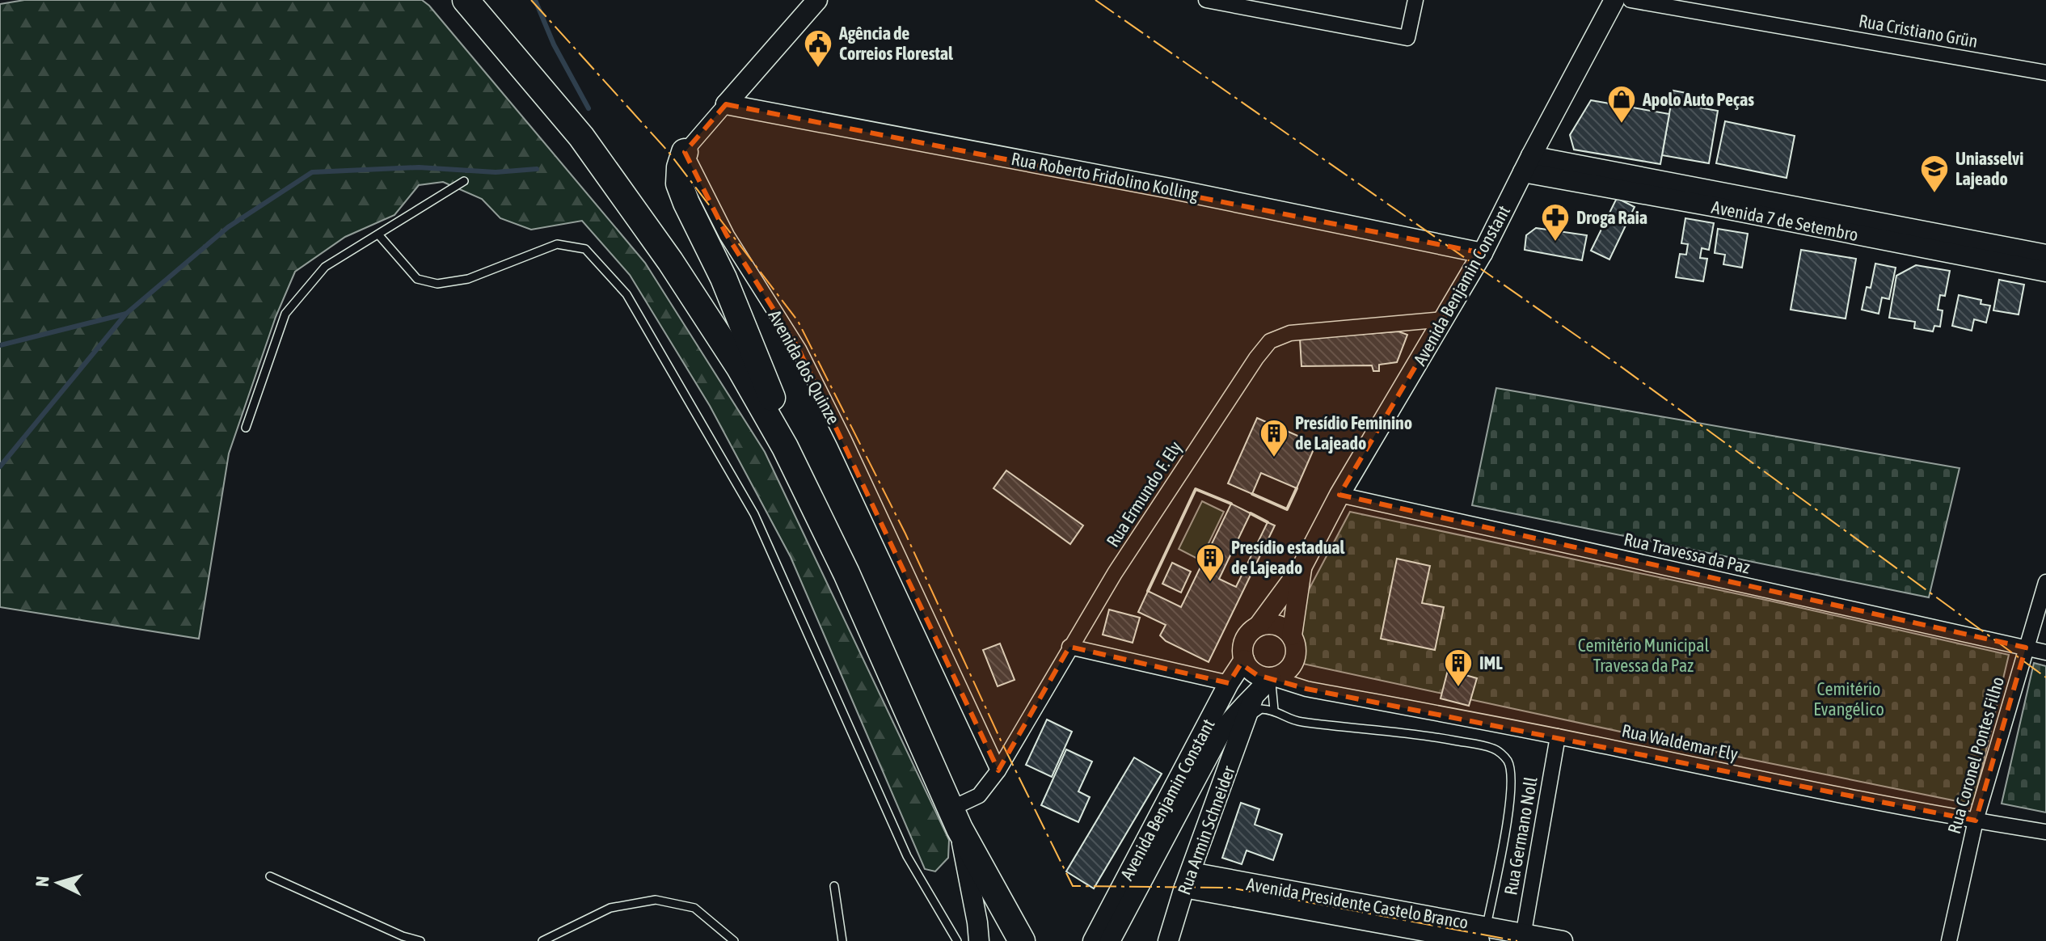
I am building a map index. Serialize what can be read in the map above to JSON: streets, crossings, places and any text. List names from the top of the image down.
{
  "streets": {
    "main road": [
      "Rua Roberto Fridolino Kolling",
      "Avenida 7 de Setembro",
      "Avenida Benjamin Constant",
      "Rua Armin Schneider",
      "Avenida Presidente Castelo Branco"
    ],
    "street": [
      "Rua Cristiano Grün",
      "Avenida dos Quinze",
      "Rua Ermundo F. Ely",
      "Rua Travessa da Paz",
      "Rua Waldemar Ely",
      "Rua Coronel Pontes Filho",
      "Rua Germano Noll"
    ]
  },
  "crossings": [
    ["Rua Roberto Fridolino Kolling", "Avenida Benjamin Constant"],
    ["Avenida 7 de Setembro", "Avenida Benjamin Constant"],
    ["Avenida Benjamin Constant", "Rua Ermundo F. Ely"],
    ["Avenida Benjamin Constant", "Rua Travessa da Paz"],
    ["Avenida Benjamin Constant", "Rua Waldemar Ely"],
    ["Avenida Benjamin Constant", "Rua Armin Schneider"],
    ["Avenida dos Quinze", "Rua Ermundo F. Ely"],
    ["Rua Travessa da Paz", "Rua Coronel Pontes Filho"],
    ["Rua Waldemar Ely", "Rua Coronel Pontes Filho"],
    ["Rua Waldemar Ely", "Rua Germano Noll"],
    ["Rua Armin Schneider", "Avenida Presidente Castelo Branco"],
    ["Rua Germano Noll", "Avenida Presidente Castelo Branco"]
  ],
  "parks": ["Cemitério Municipal Travessa da Paz", "Cemitério Evangélico"],
  "places": {
    "public building": ["Agência de Correios Florestal"],
    "shop": ["Apolo Auto Peças"],
    "school or university": ["Uniasselvi Lajeado"],
    "pharmacy": ["Droga Raia"],
    "building": ["Presídio Feminino de Lajeado", "Presídio estadual de Lajeado", "IML"]
  },
  "north": "left"
}
